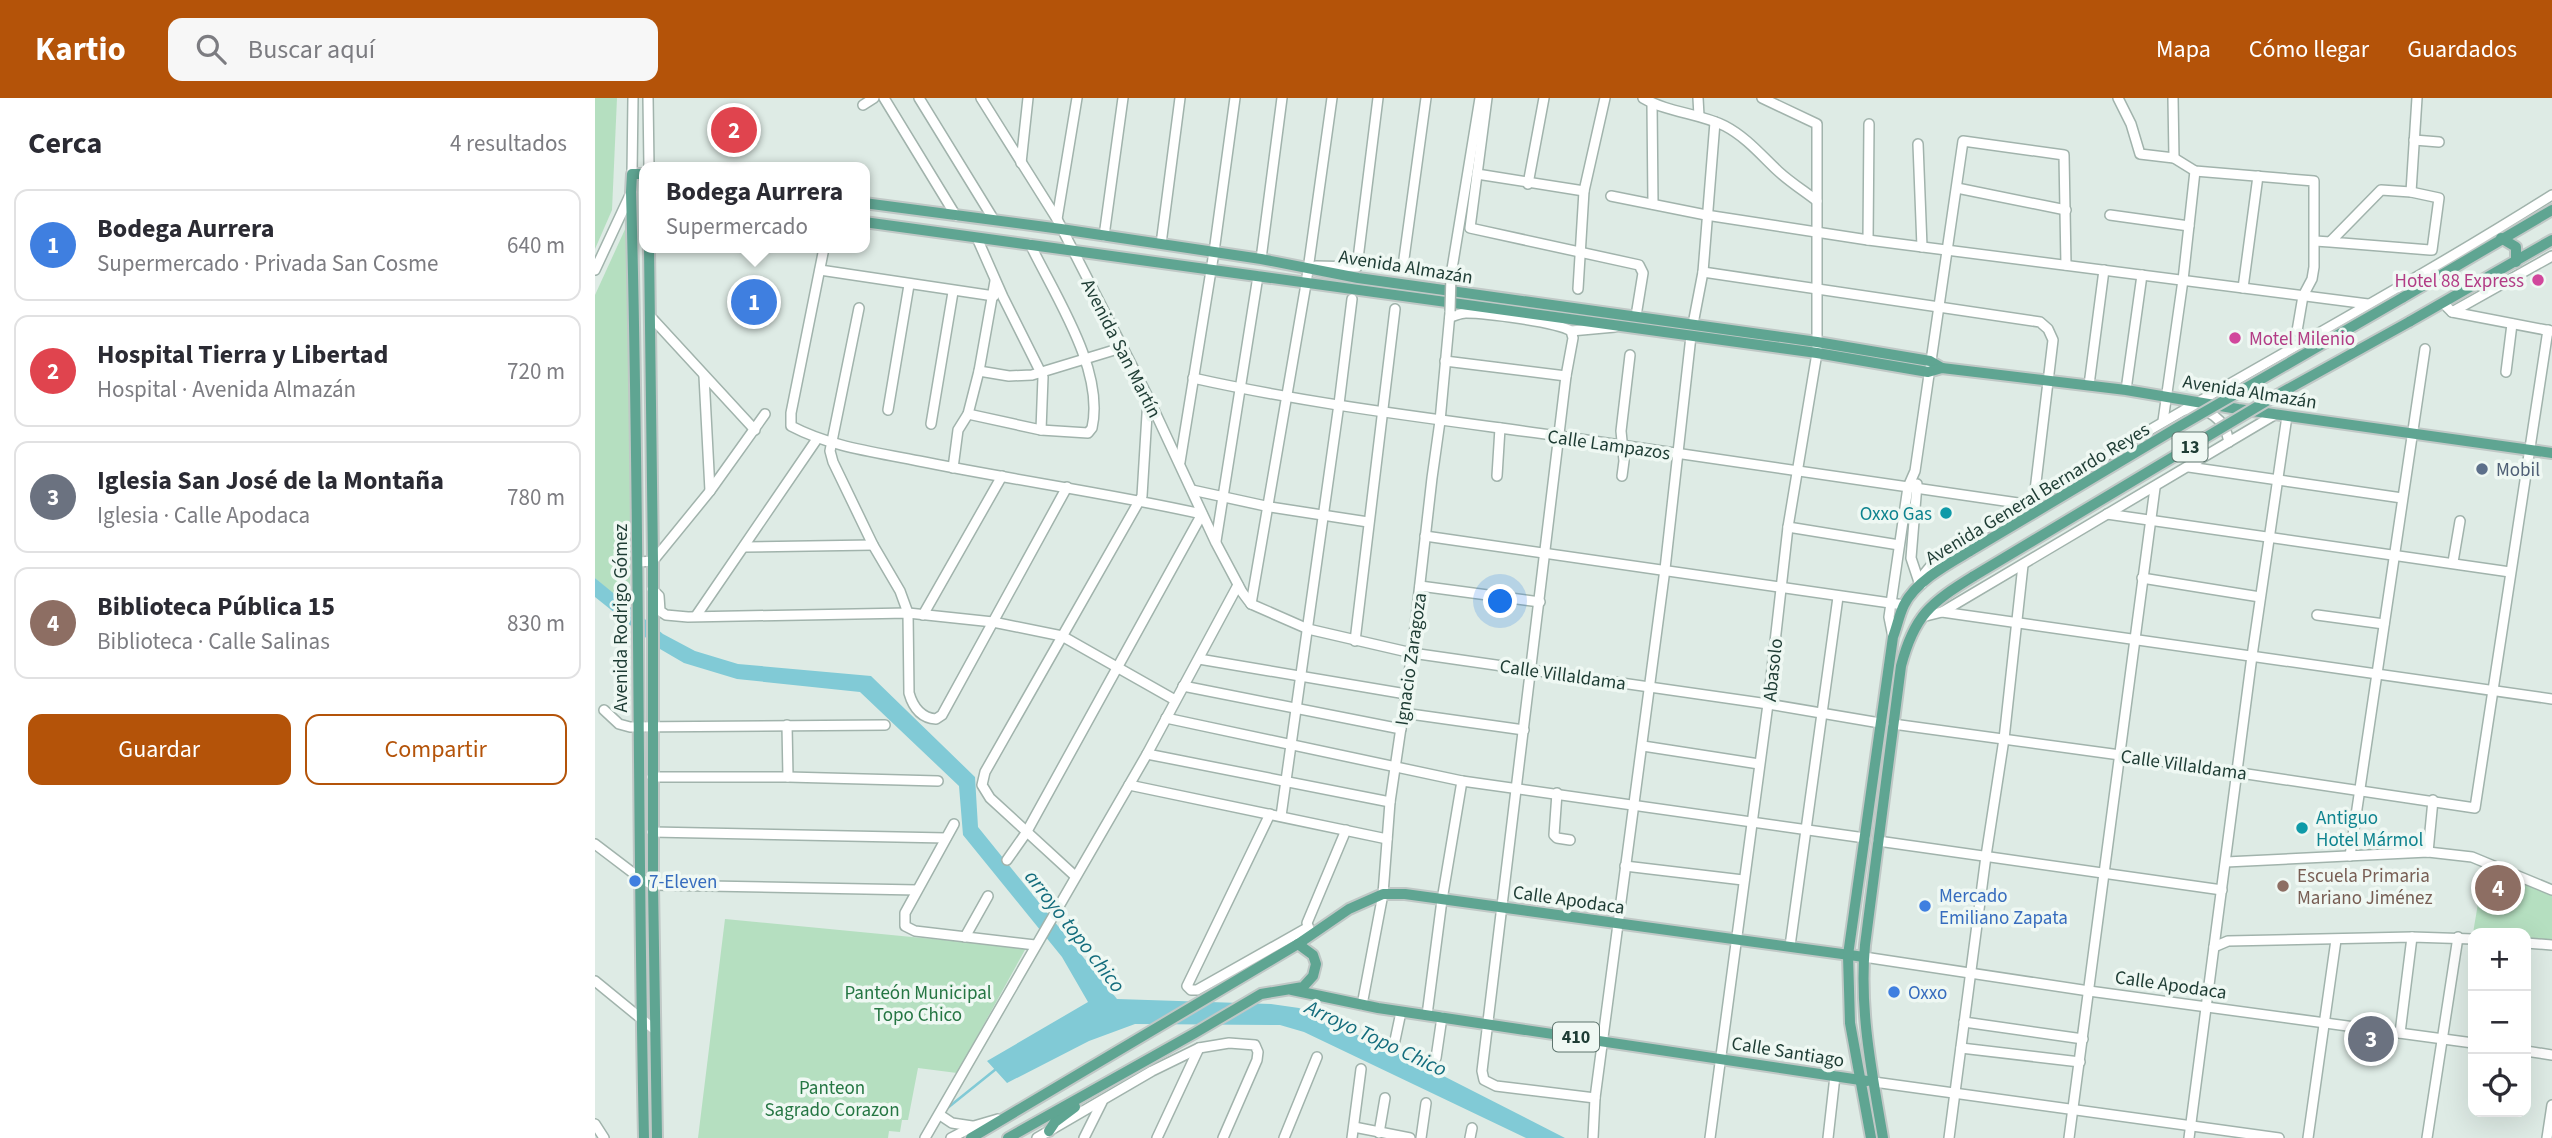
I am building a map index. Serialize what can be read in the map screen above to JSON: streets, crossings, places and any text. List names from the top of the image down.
{
  "streets": {
    "main road": [
      "Avenida Almazán",
      "13",
      "Avenida General Bernardo Reyes",
      "Avenida Rodrigo Gómez",
      "Calle Apodaca",
      "410",
      "Calle Santiago"
    ],
    "street": [
      "Avenida San Martín",
      "Calle Lampazos",
      "Ignacio Zaragoza",
      "Abasolo",
      "Calle Villaldama"
    ]
  },
  "crossings": [
    ["Avenida Almazán", "Avenida San Martín"],
    ["Avenida Almazán", "Abasolo"],
    ["Avenida San Martín", "Calle Villaldama"],
    ["Calle Lampazos", "Ignacio Zaragoza"],
    ["Calle Lampazos", "Abasolo"],
    ["Avenida General Bernardo Reyes", "Calle Villaldama"],
    ["Avenida General Bernardo Reyes", "Calle Apodaca"],
    ["Avenida General Bernardo Reyes", "Calle Santiago"],
    ["Ignacio Zaragoza", "Calle Villaldama"],
    ["Ignacio Zaragoza", "Calle Apodaca"],
    ["Ignacio Zaragoza", "Calle Santiago"],
    ["Abasolo", "Calle Villaldama"],
    ["Abasolo", "Calle Apodaca"],
    ["Abasolo", "Calle Santiago"],
    ["410", "Calle Santiago"]
  ],
  "water": ["arroyo topo chico", "Arroyo Topo Chico"],
  "parks": ["Panteón Municipal Topo Chico", "Panteon Sagrado Corazon"],
  "places": [
    "Hotel 88 Express",
    "Motel Milenio",
    "Mobil",
    "Oxxo Gas",
    "Antiguo Hotel Mármol",
    "7-Eleven",
    "Escuela Primaria Mariano Jiménez",
    "Mercado Emiliano Zapata",
    "Oxxo"
  ],
  "page": {
    "header": "Kartio",
    "search": "Buscar aquí",
    "nav": ["Mapa", "Cómo llegar", "Guardados"],
    "heading": ["Cerca", "4 resultados"],
    "pins": [
      "2",
      "1",
      "4",
      "3"
    ],
    "popup": ["Bodega Aurrera", "Supermercado"],
    "list": [
      {
        "mark": "1",
        "name": "Bodega Aurrera",
        "note": "Supermercado · Privada San Cosme",
        "value": "640 m"
      },
      {
        "mark": "2",
        "name": "Hospital Tierra y Libertad",
        "note": "Hospital · Avenida Almazán",
        "value": "720 m"
      },
      {
        "mark": "3",
        "name": "Iglesia San José de la Montaña",
        "note": "Iglesia · Calle Apodaca",
        "value": "780 m"
      },
      {
        "mark": "4",
        "name": "Biblioteca Pública 15",
        "note": "Biblioteca · Calle Salinas",
        "value": "830 m"
      }
    ],
    "buttons": ["Guardar", "Compartir"],
    "map_buttons": ["+", "−"]
  }
}
